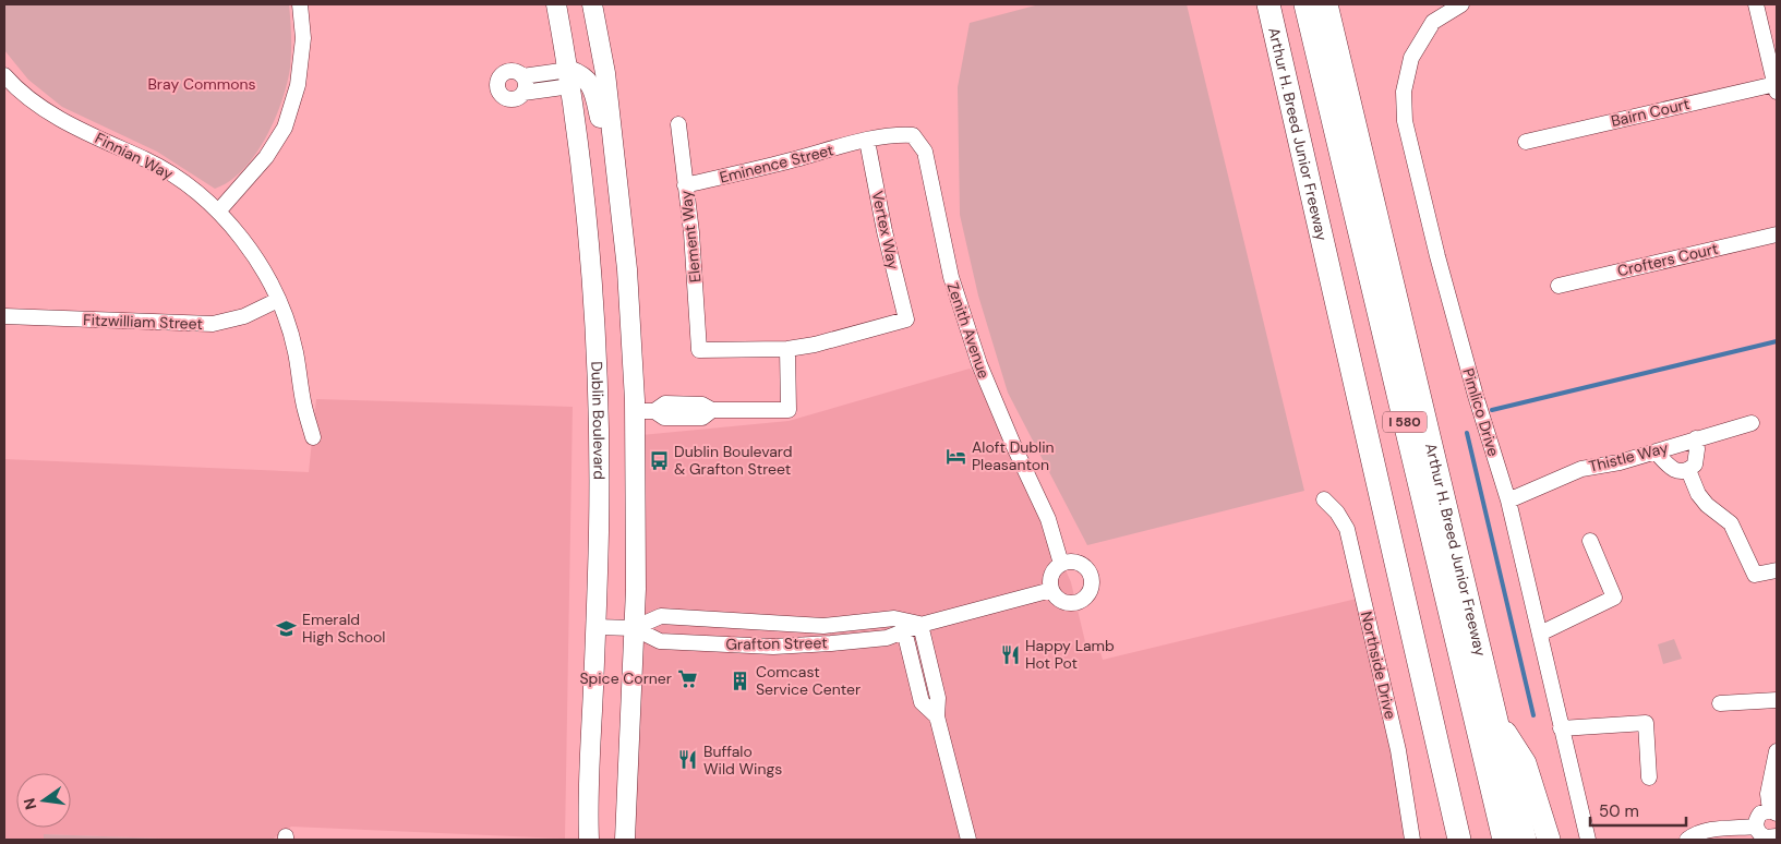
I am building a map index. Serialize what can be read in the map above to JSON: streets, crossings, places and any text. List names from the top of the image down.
{
  "streets": {
    "highway": ["Arthur H. Breed Junior Freeway", "I 580"],
    "main road": ["Dublin Boulevard"],
    "street": [
      "Bairn Court",
      "Finnian Way",
      "Eminence Street",
      "Vertex Way",
      "Element Way",
      "Crofters Court",
      "Fitzwilliam Street",
      "Zenith Avenue",
      "Pimlico Drive",
      "Thistle Way",
      "Grafton Street",
      "Northside Drive"
    ]
  },
  "crossings": [
    ["Finnian Way", "Fitzwilliam Street"],
    ["Eminence Street", "Vertex Way"],
    ["Eminence Street", "Element Way"],
    ["Eminence Street", "Zenith Avenue"],
    ["Vertex Way", "Element Way"],
    ["Vertex Way", "Zenith Avenue"],
    ["Zenith Avenue", "Grafton Street"],
    ["Pimlico Drive", "Thistle Way"],
    ["Dublin Boulevard", "Grafton Street"]
  ],
  "parks": ["Bray Commons"],
  "places": {
    "hotel": ["Aloft Dublin Pleasanton"],
    "bus stop": ["Dublin Boulevard & Grafton Street"],
    "school or university": ["Emerald High School"],
    "restaurant": ["Happy Lamb Hot Pot", "Buffalo Wild Wings"],
    "supermarket": ["Spice Corner"],
    "building": ["Comcast Service Center"]
  },
  "scale_bar": "50 m",
  "north": "left"
}
